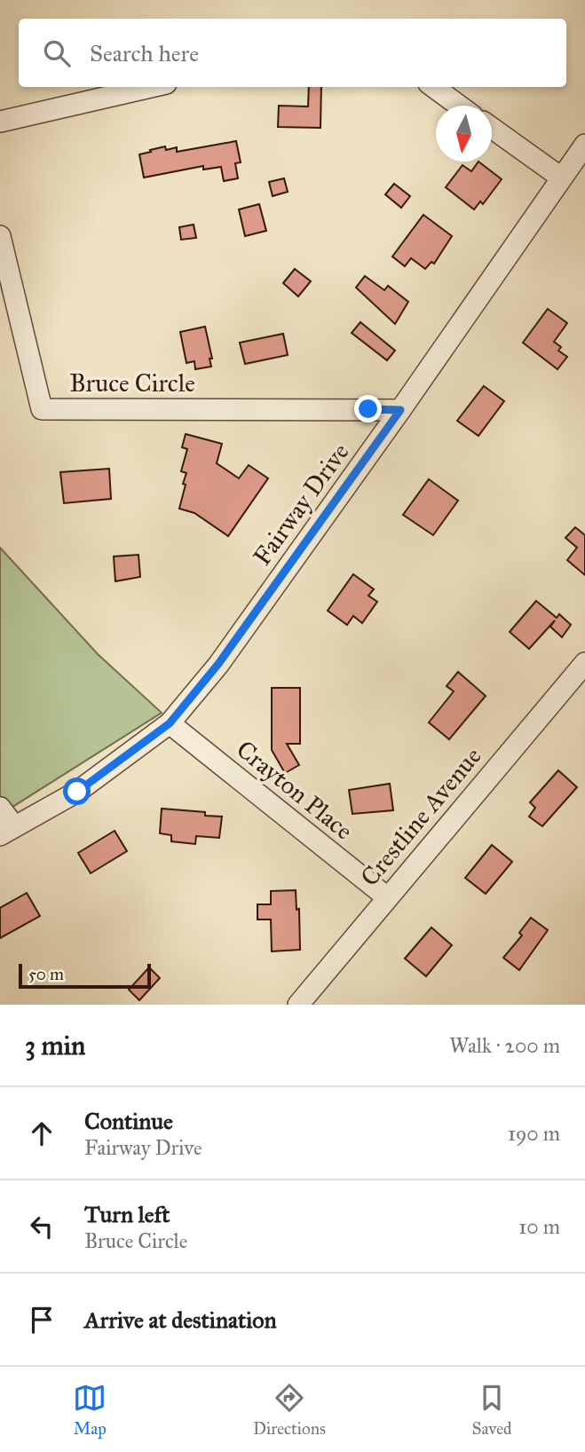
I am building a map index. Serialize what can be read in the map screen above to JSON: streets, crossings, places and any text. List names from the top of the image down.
{
  "streets": {
    "street": [
      "Bruce Circle",
      "Fairway Drive",
      "Crayton Place",
      "Crestline Avenue"
    ]
  },
  "crossings": [
    ["Bruce Circle", "Fairway Drive"],
    ["Fairway Drive", "Crayton Place"],
    ["Crayton Place", "Crestline Avenue"]
  ],
  "scale_bar": "50 m",
  "north": "bottom",
  "page": {
    "search": "Search here",
    "scale": "50 m",
    "heading": ["3 min", "Walk · 200 m"],
    "list": [
      ["Continue", "Fairway Drive", "190 m"],
      ["Turn left", "Bruce Circle", "10 m"],
      "Arrive at destination"
    ],
    "nav": ["Map", "Directions", "Saved"]
  }
}
